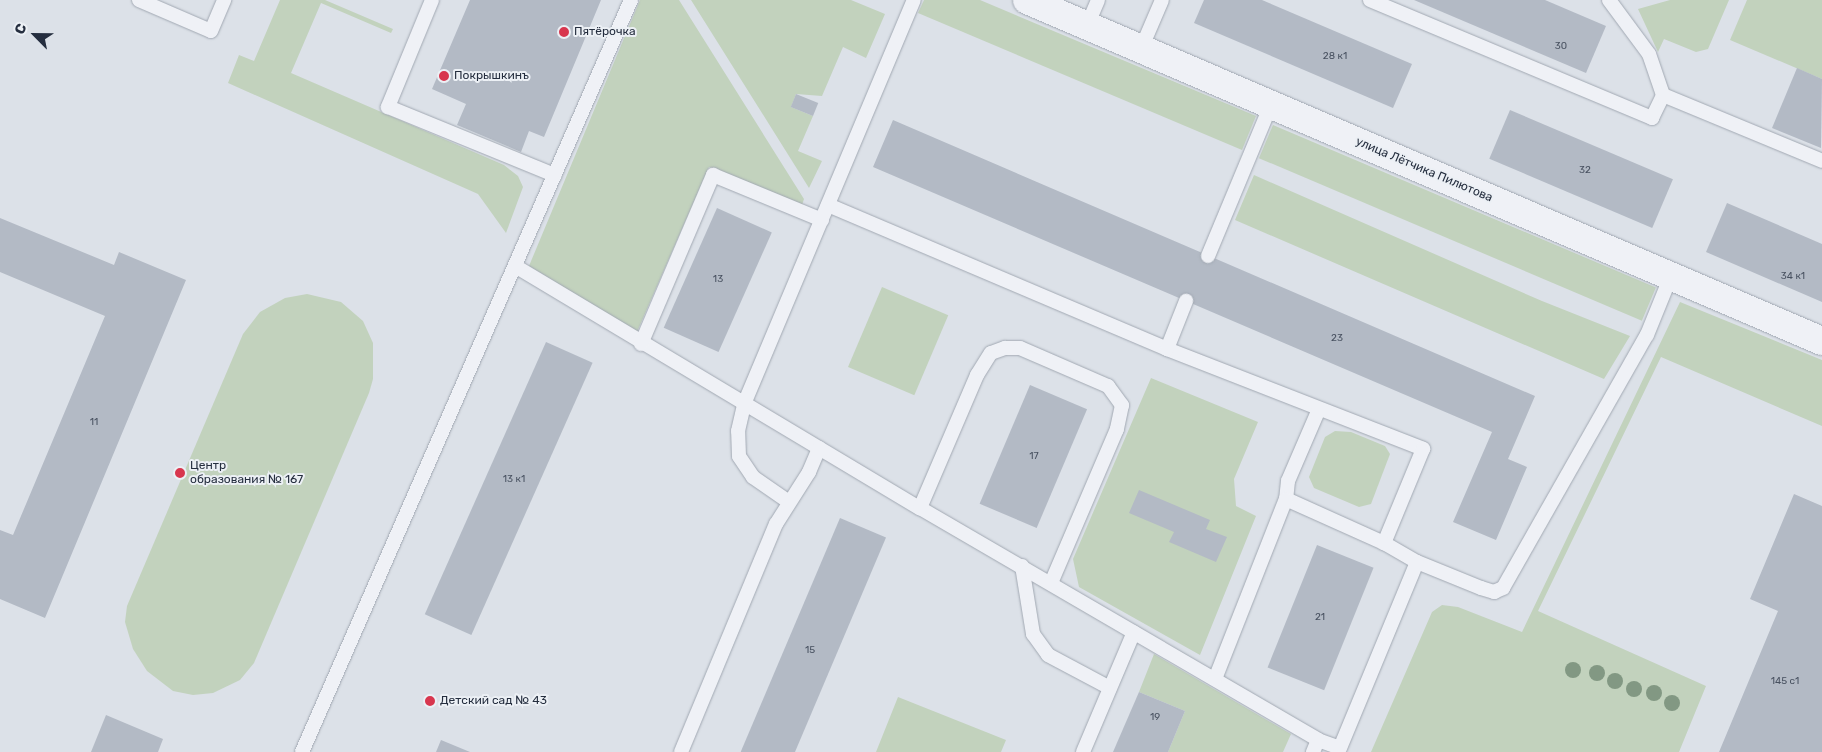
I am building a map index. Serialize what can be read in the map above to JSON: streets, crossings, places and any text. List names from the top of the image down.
{
  "streets": {
    "street": ["улица Лётчика Пилютова"]
  },
  "places": [
    "Пятёрочка",
    "Покрышкинъ",
    "Центр образования № 167",
    "Детский сад № 43"
  ],
  "house_numbers": [
    "30",
    "28 к1",
    "32",
    "34 к1",
    "13",
    "23",
    "11",
    "17",
    "13 к1",
    "21",
    "15",
    "145 с1",
    "19"
  ],
  "north": "top left"
}
